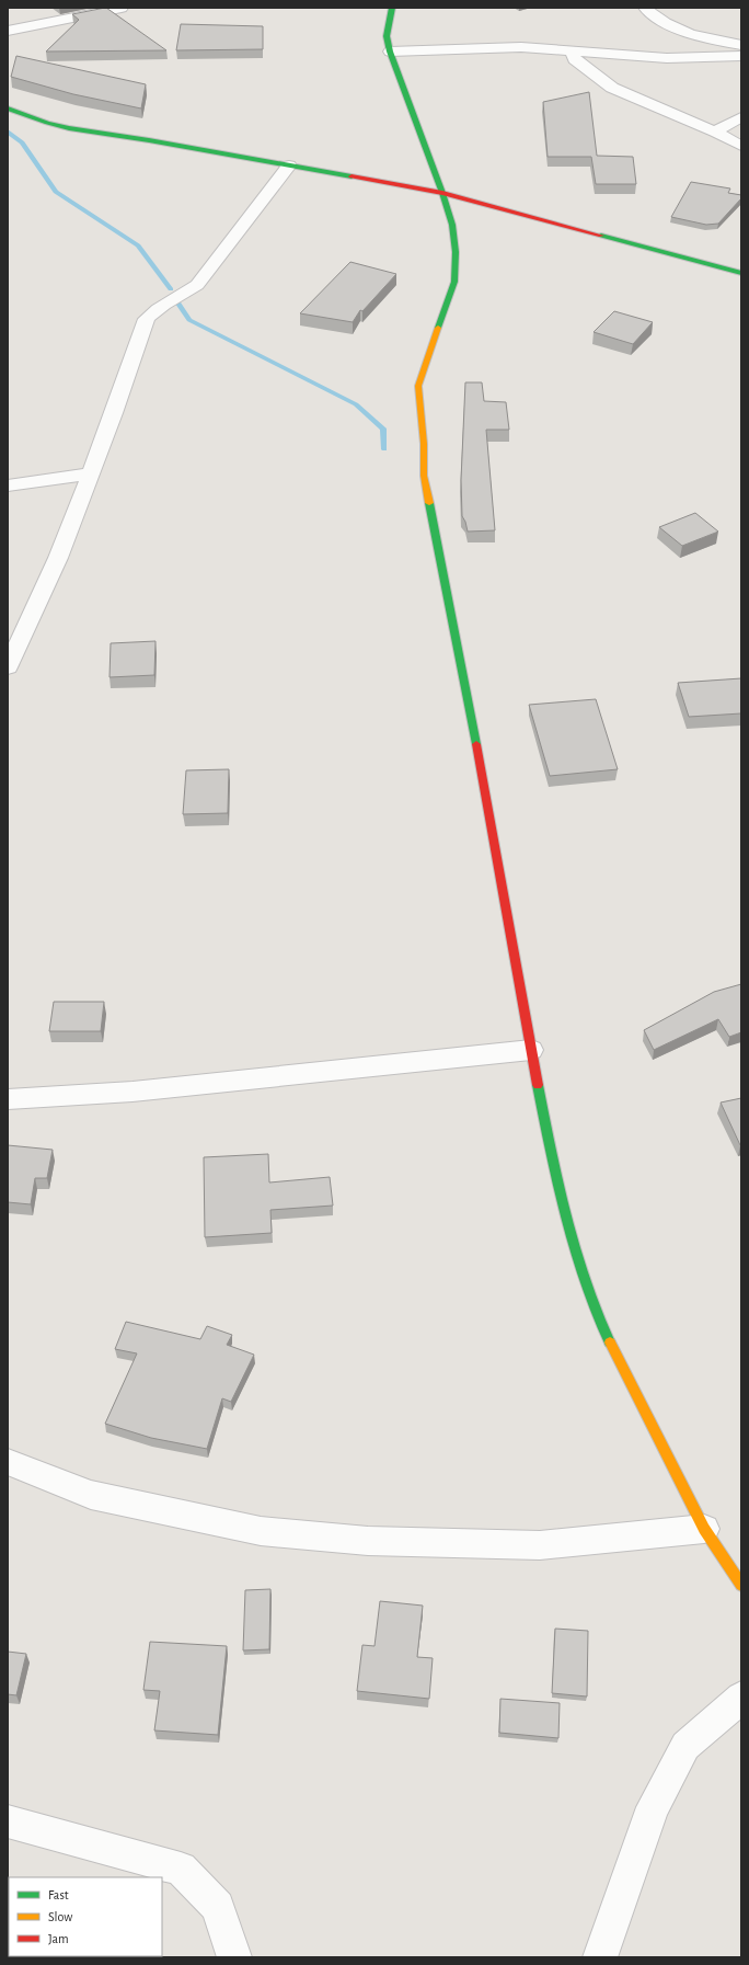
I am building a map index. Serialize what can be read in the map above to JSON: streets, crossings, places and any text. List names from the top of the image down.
{
  "legend": ["Fast", "Slow", "Jam"]
}
